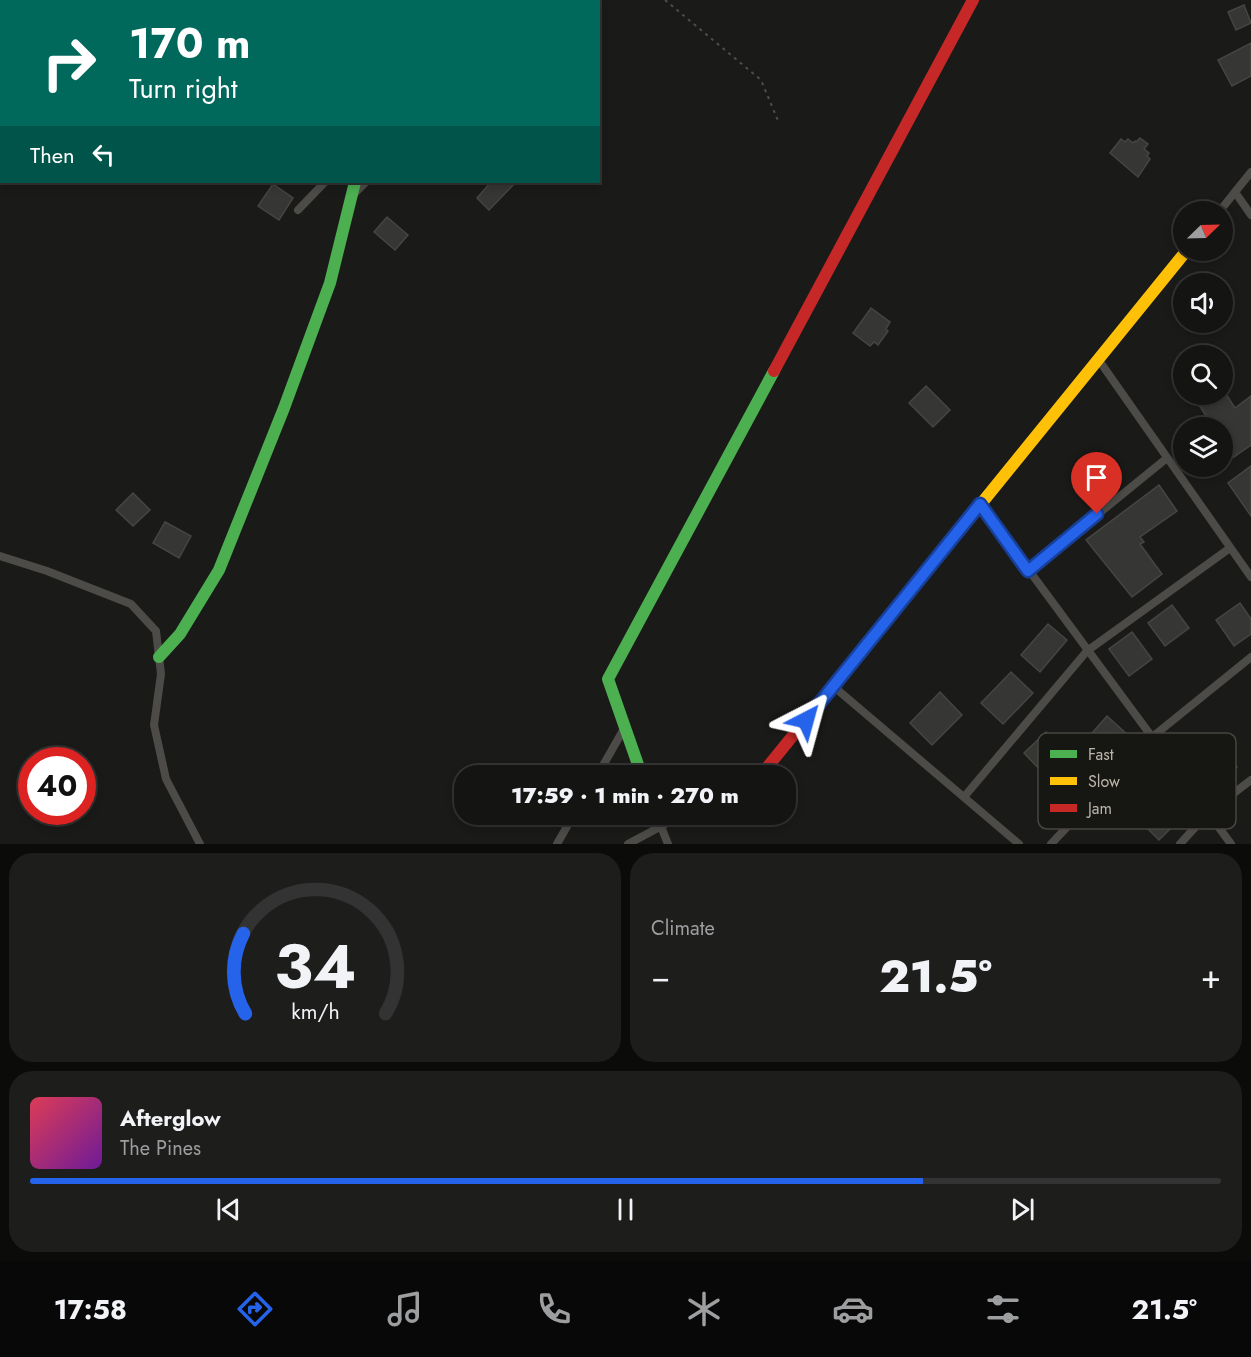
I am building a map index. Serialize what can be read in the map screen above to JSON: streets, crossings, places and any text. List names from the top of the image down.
{
  "legend": ["Fast", "Slow", "Jam"],
  "north": "top right",
  "page": {
    "turn": ["170 m", "Turn right"],
    "then": "Then",
    "limit": "40",
    "trip": "17:59 · 1 min · 270 m",
    "tile": "Climate",
    "heat": ["−", "21.5°", "+"],
    "song": ["Afterglow", "The Pines"],
    "tabs": ["17:58", "21.5°"],
    "gauge": ["34", "km/h"]
  }
}
